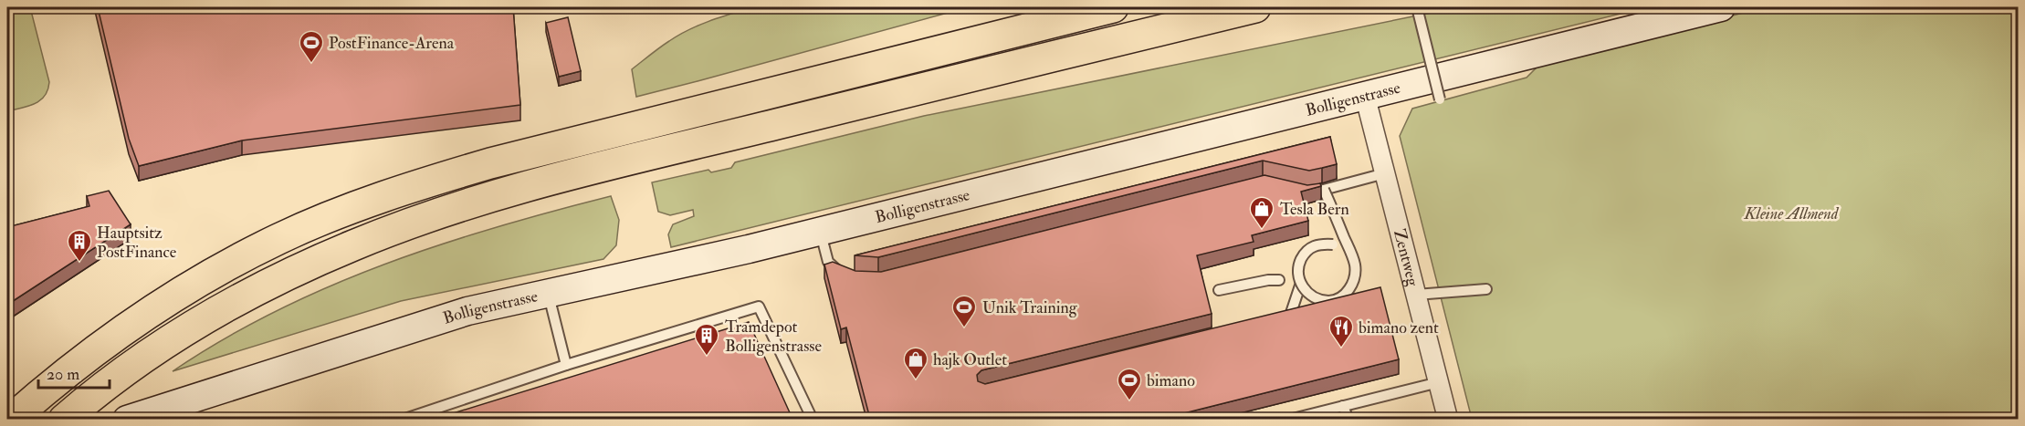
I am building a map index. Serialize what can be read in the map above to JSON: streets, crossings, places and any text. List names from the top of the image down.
{
  "streets": {
    "main road": ["Bolligenstrasse"],
    "street": ["Zentweg"]
  },
  "crossings": [
    ["Bolligenstrasse", "Zentweg"]
  ],
  "parks": ["Kleine Allmend"],
  "places": {
    "sports": ["PostFinance-Arena", "Unik Training", "bimano"],
    "shop": ["Tesla Bern", "hajk Outlet"],
    "building": ["Hauptsitz PostFinance", "Tramdepot Bolligenstrasse"],
    "restaurant": ["bimano zent"]
  },
  "scale_bar": "20 m"
}
